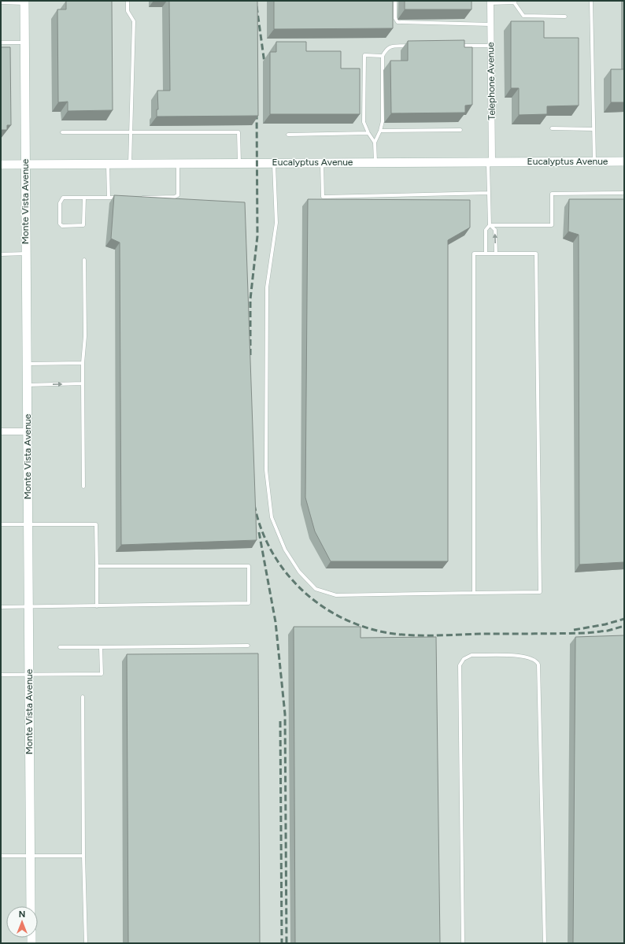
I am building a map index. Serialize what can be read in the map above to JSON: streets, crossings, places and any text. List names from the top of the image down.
{
  "streets": {
    "street": ["Telephone Avenue", "Eucalyptus Avenue", "Monte Vista Avenue"]
  },
  "crossings": [
    ["Telephone Avenue", "Eucalyptus Avenue"],
    ["Eucalyptus Avenue", "Monte Vista Avenue"]
  ],
  "north": "top"
}
